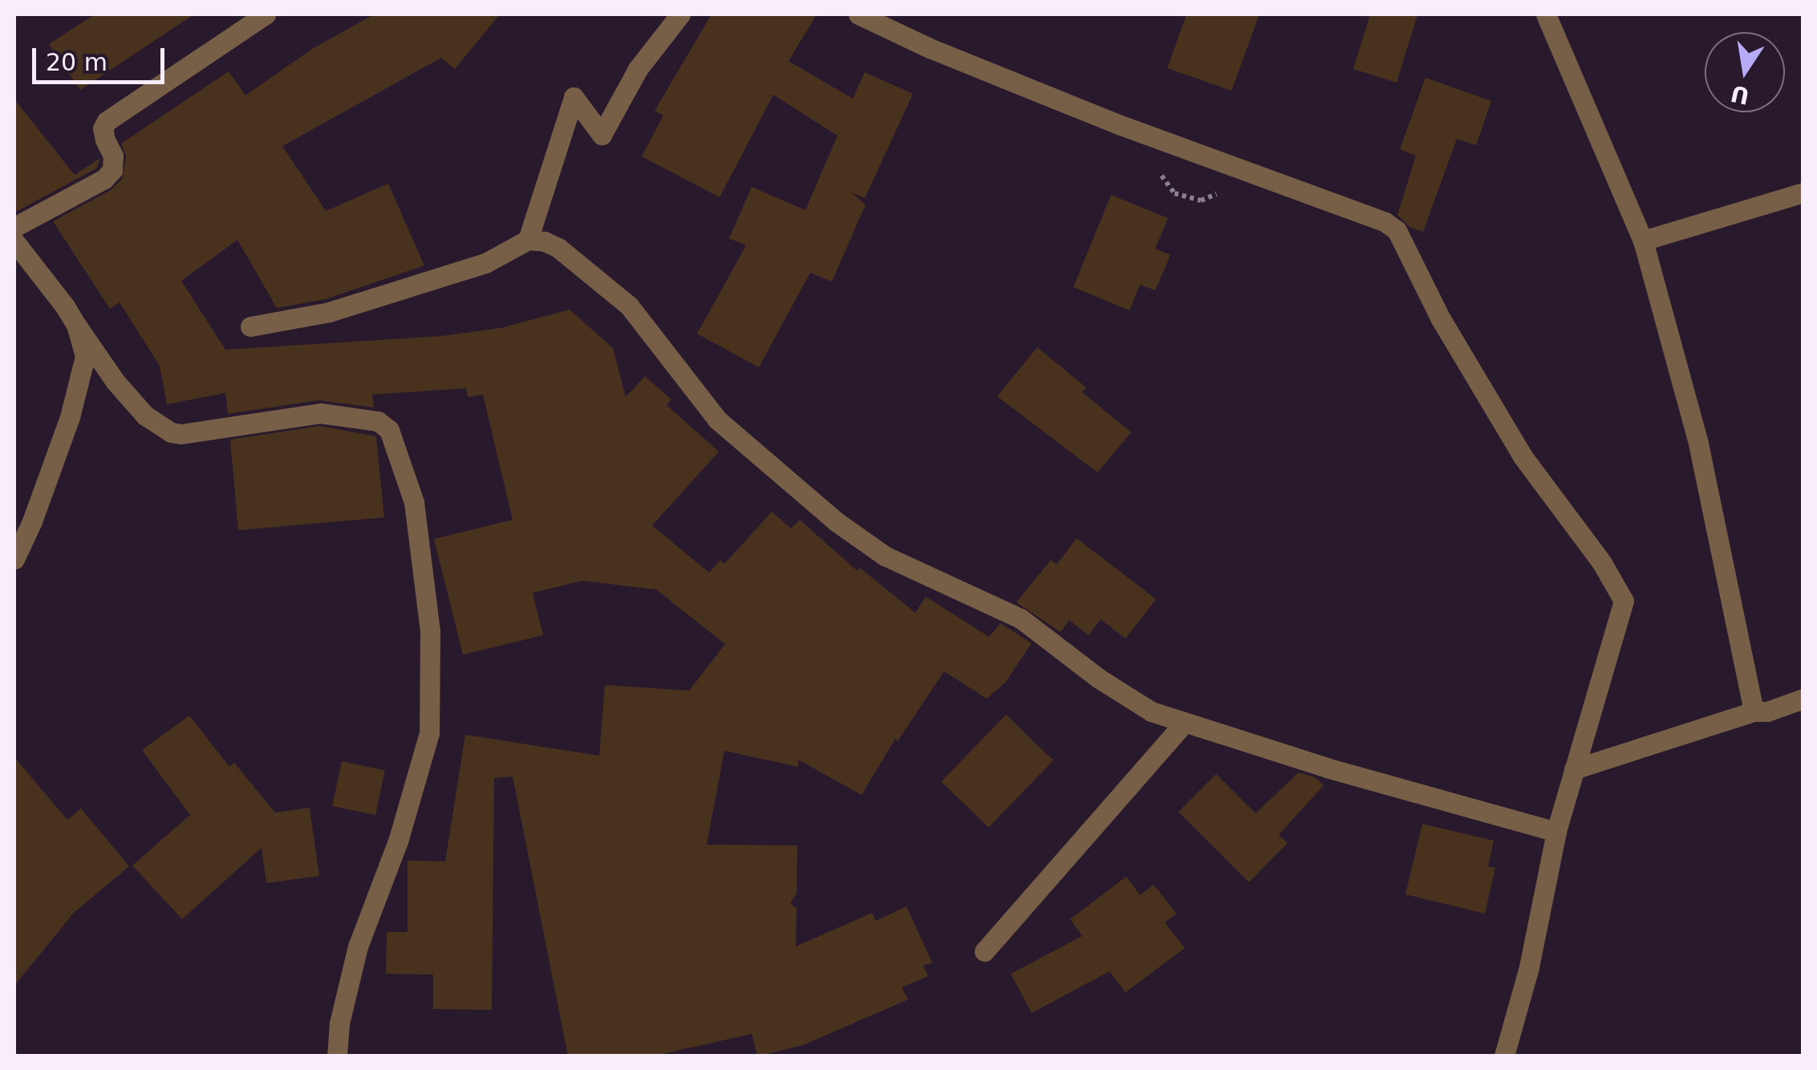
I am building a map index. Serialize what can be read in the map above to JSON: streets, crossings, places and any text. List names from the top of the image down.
{
  "scale_bar": "20 m",
  "north": "bottom"
}
